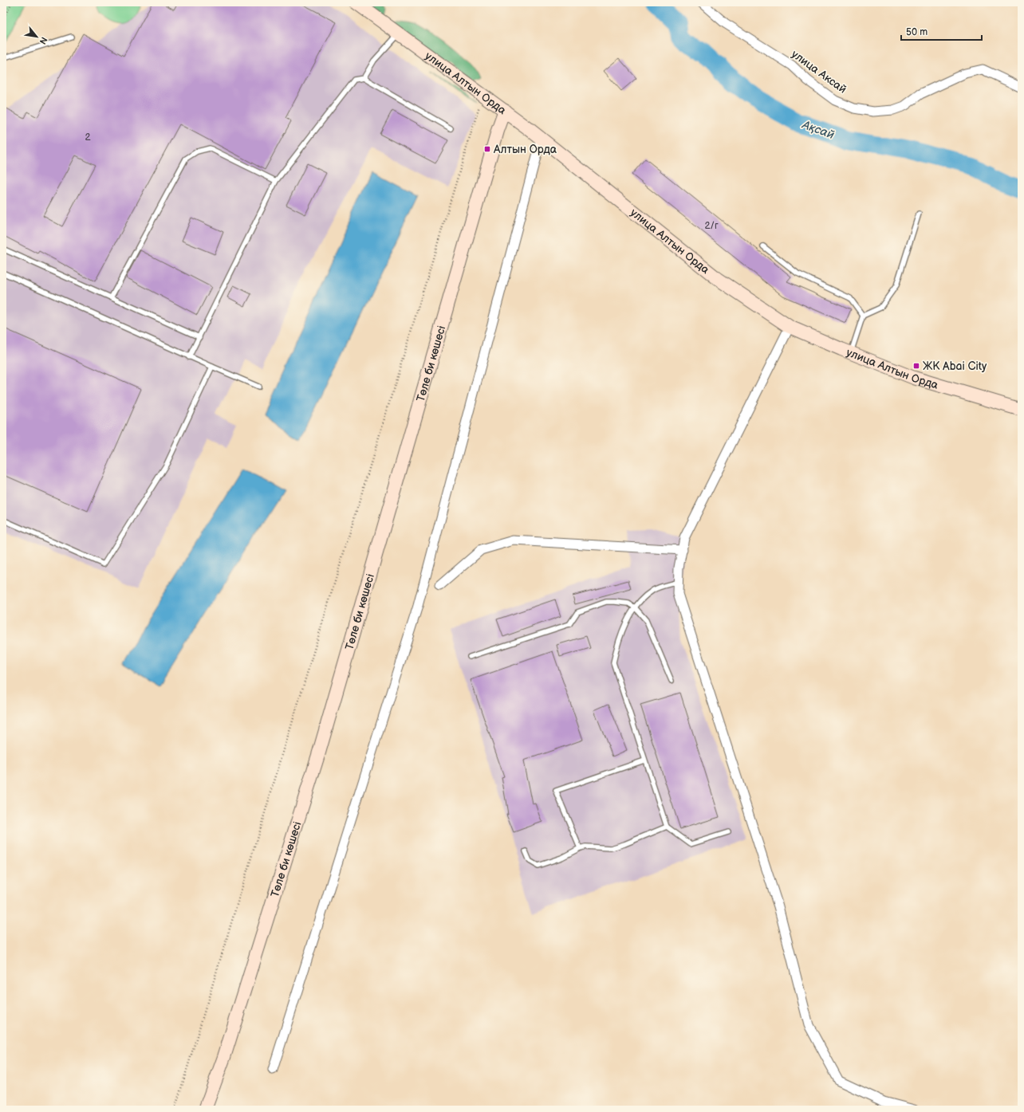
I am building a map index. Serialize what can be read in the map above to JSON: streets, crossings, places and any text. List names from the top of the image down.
{
  "streets": {
    "main road": ["улица Алтын Орда", "Төле би көшесі"],
    "street": ["улица Аксай"]
  },
  "crossings": [
    ["улица Алтын Орда", "Төле би көшесі"]
  ],
  "water": ["Ақсай"],
  "places": {
    "transit": ["Алтын Орда", "ЖК Abai City"]
  },
  "house_numbers": ["2", "2/г"],
  "scale_bar": "50 m",
  "north": "bottom right"
}
